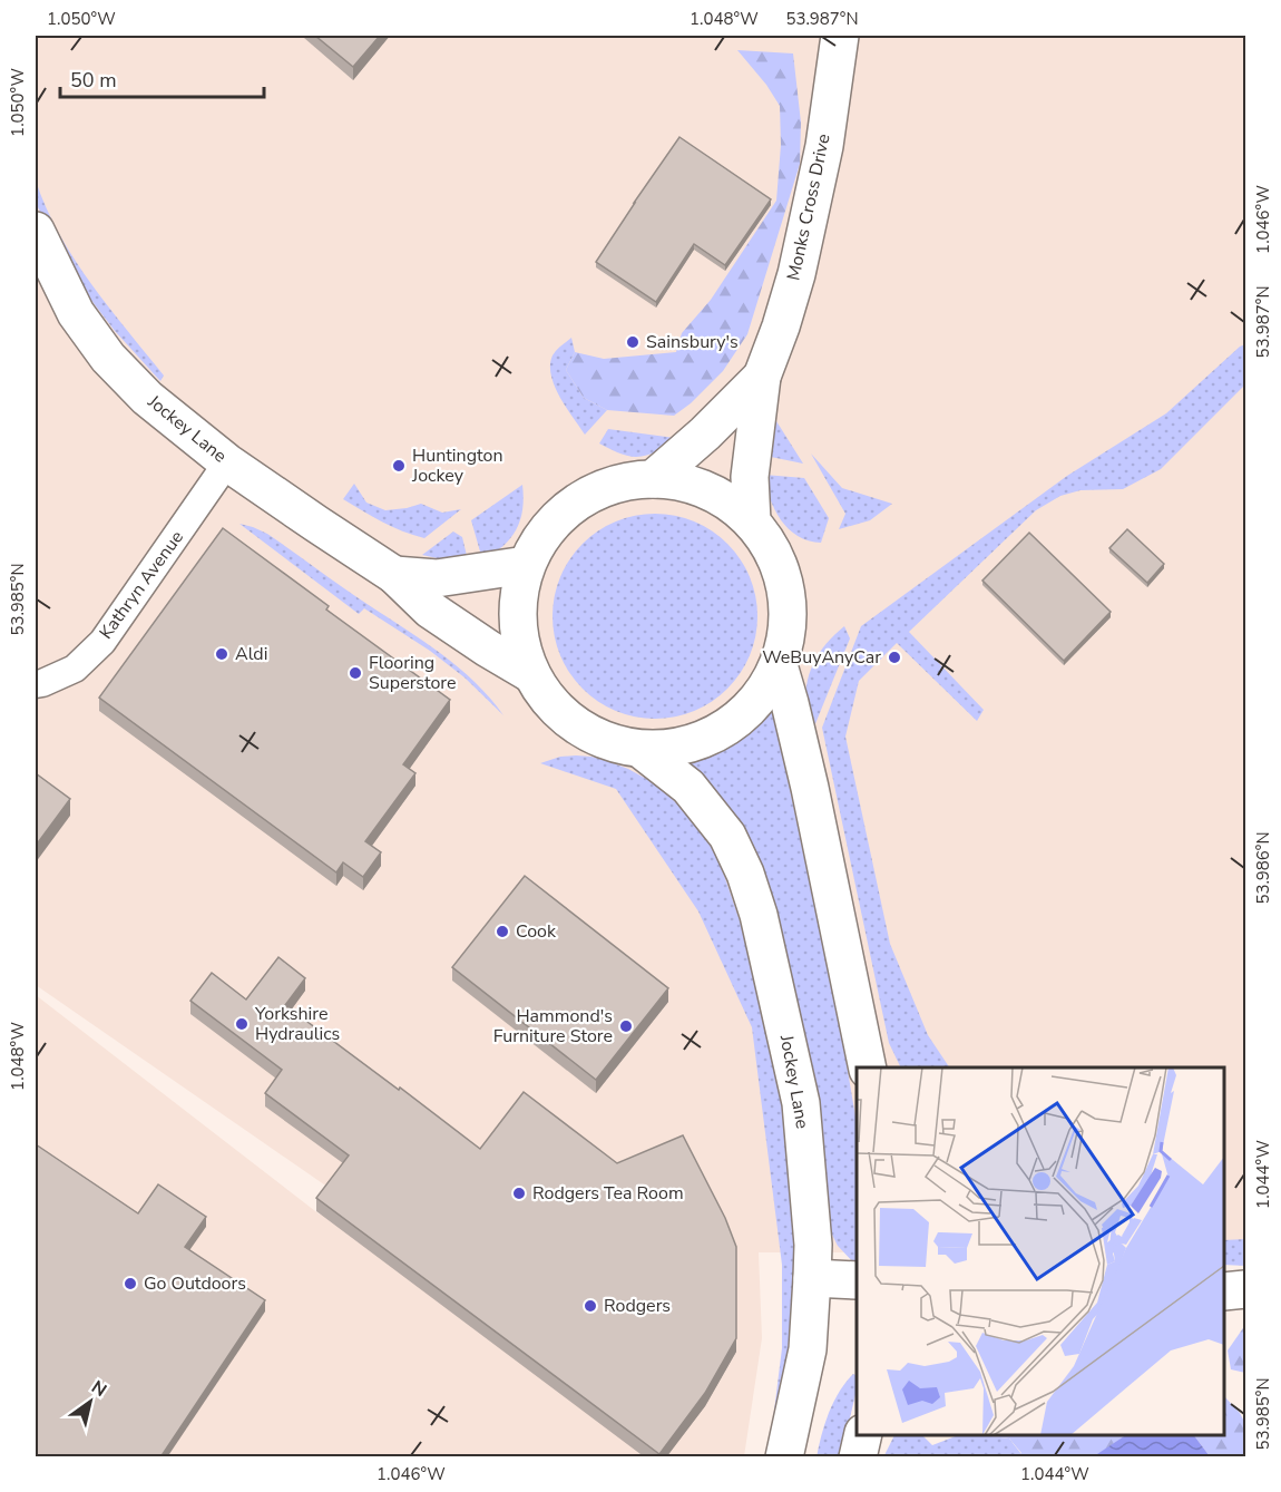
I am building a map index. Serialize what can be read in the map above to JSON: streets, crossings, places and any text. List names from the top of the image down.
{
  "streets": {
    "street": ["Monks Cross Drive", "Jockey Lane", "Kathryn Avenue"]
  },
  "crossings": [
    ["Jockey Lane", "Kathryn Avenue"]
  ],
  "places": [
    "Sainsbury's",
    "Huntington Jockey",
    "Aldi",
    "WeBuyAnyCar",
    "Flooring Superstore",
    "Cook",
    "Yorkshire Hydraulics",
    "Hammond's Furniture Store",
    "Rodgers Tea Room",
    "Go Outdoors",
    "Rodgers"
  ],
  "scale_bar": "50 m",
  "north": "top right",
  "coordinates": [
    "1.050°W",
    "1.048°W",
    "53.987°N",
    "1.046°W",
    "53.985°N",
    "53.986°N",
    "1.044°W"
  ]
}
